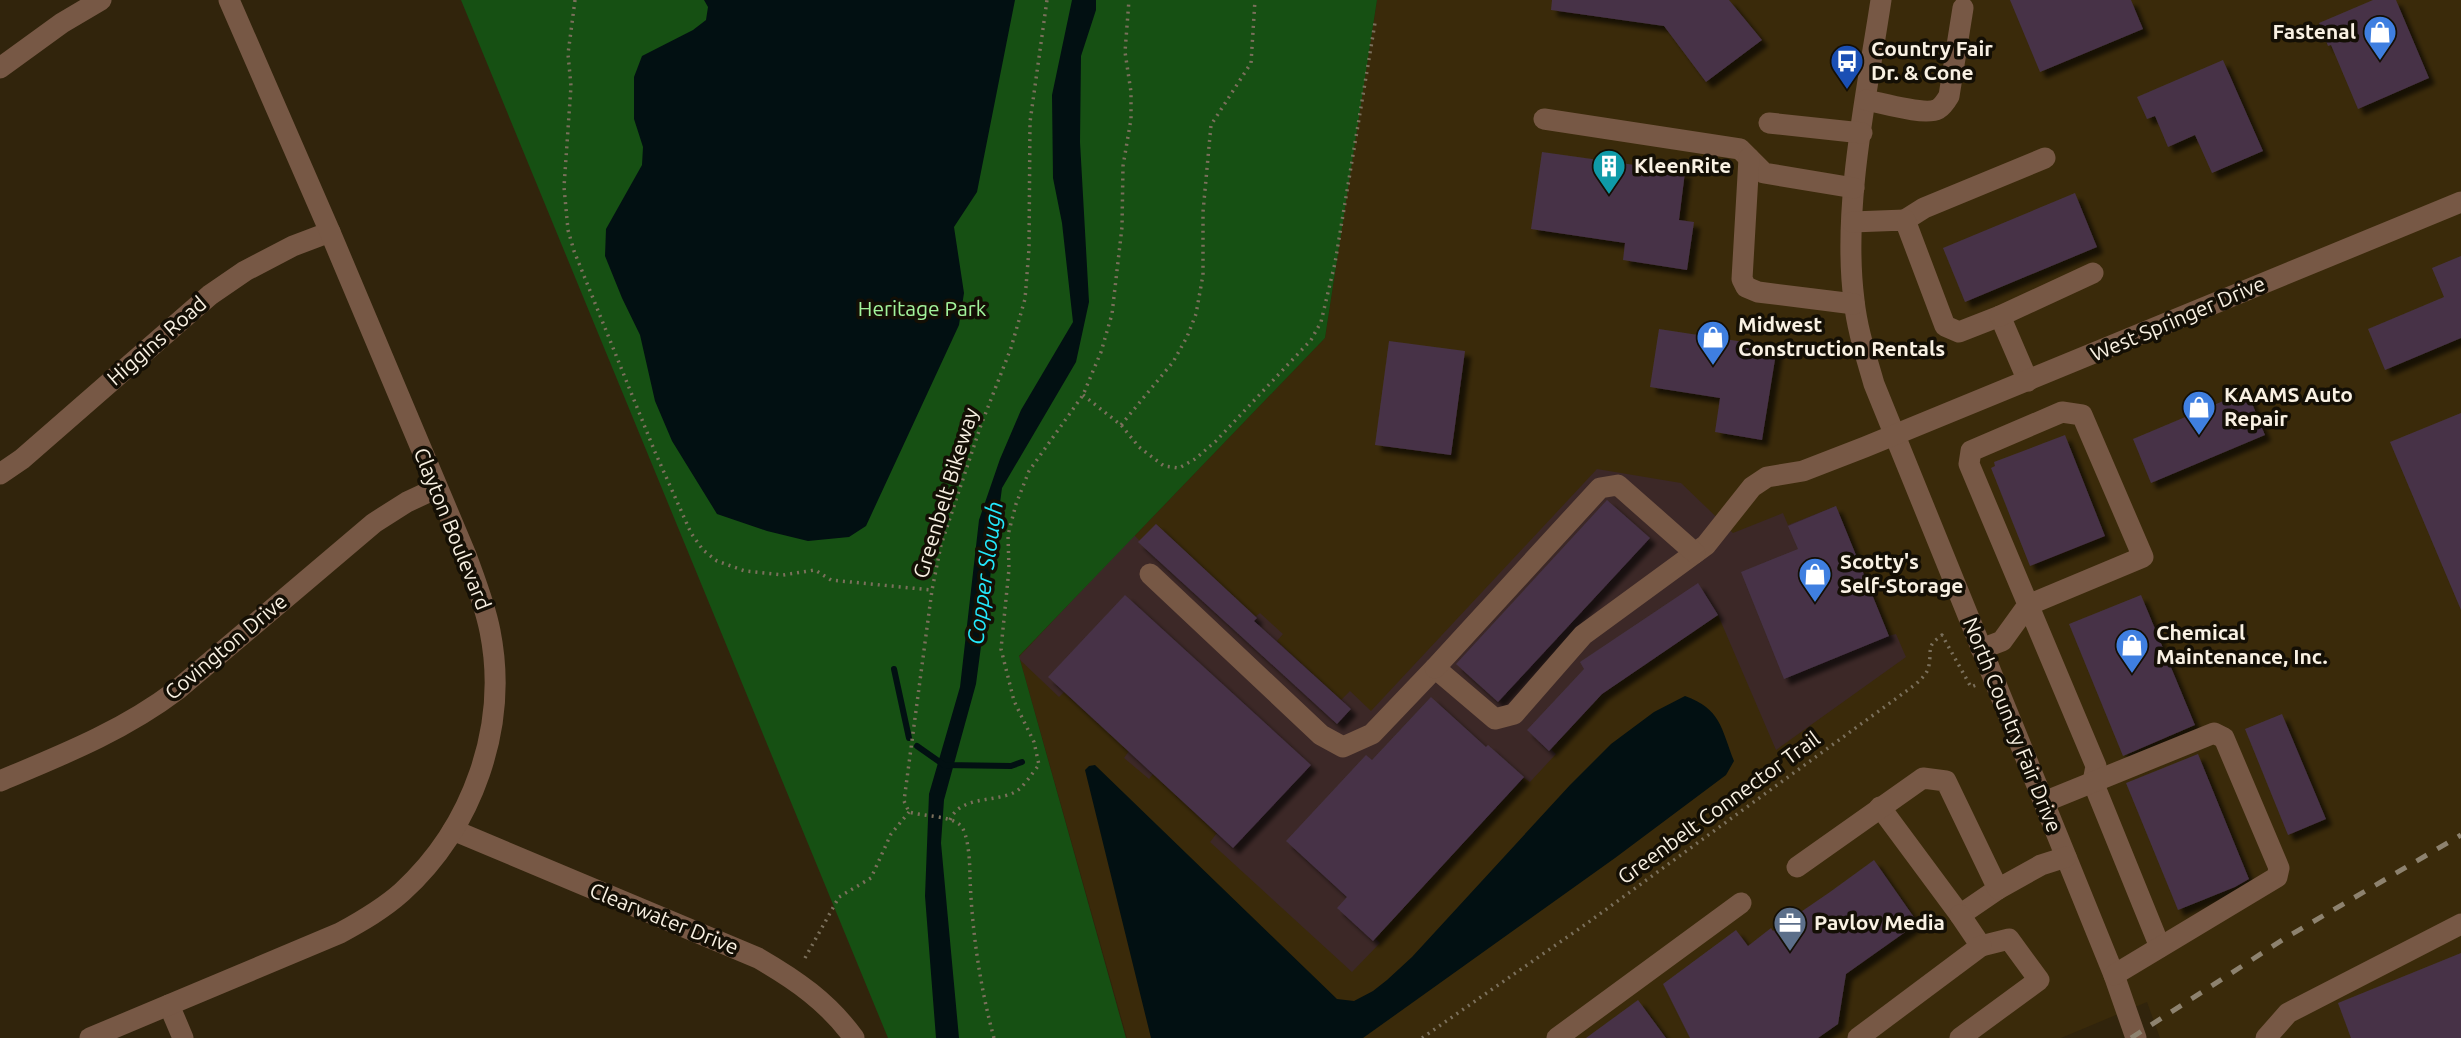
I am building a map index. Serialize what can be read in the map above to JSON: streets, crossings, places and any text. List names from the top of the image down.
{
  "streets": {
    "street": [
      "West Springer Drive",
      "Higgins Road",
      "Clayton Boulevard",
      "Covington Drive",
      "North Country Fair Drive",
      "Clearwater Drive"
    ],
    "path": ["Greenbelt Bikeway", "Greenbelt Connector Trail"]
  },
  "crossings": [
    ["West Springer Drive", "North Country Fair Drive"],
    ["Higgins Road", "Clayton Boulevard"],
    ["Clayton Boulevard", "Covington Drive"],
    ["Clayton Boulevard", "Clearwater Drive"],
    ["North Country Fair Drive", "Greenbelt Connector Trail"]
  ],
  "water": ["Copper Slough"],
  "parks": ["Heritage Park"],
  "places": {
    "shop": [
      "Fastenal",
      "Midwest Construction Rentals",
      "KAAMS Auto Repair",
      "Scotty's Self-Storage",
      "Chemical Maintenance, Inc."
    ],
    "bus stop": ["Country Fair Dr. & Cone"],
    "building": ["KleenRite"],
    "office": ["Pavlov Media"]
  }
}
